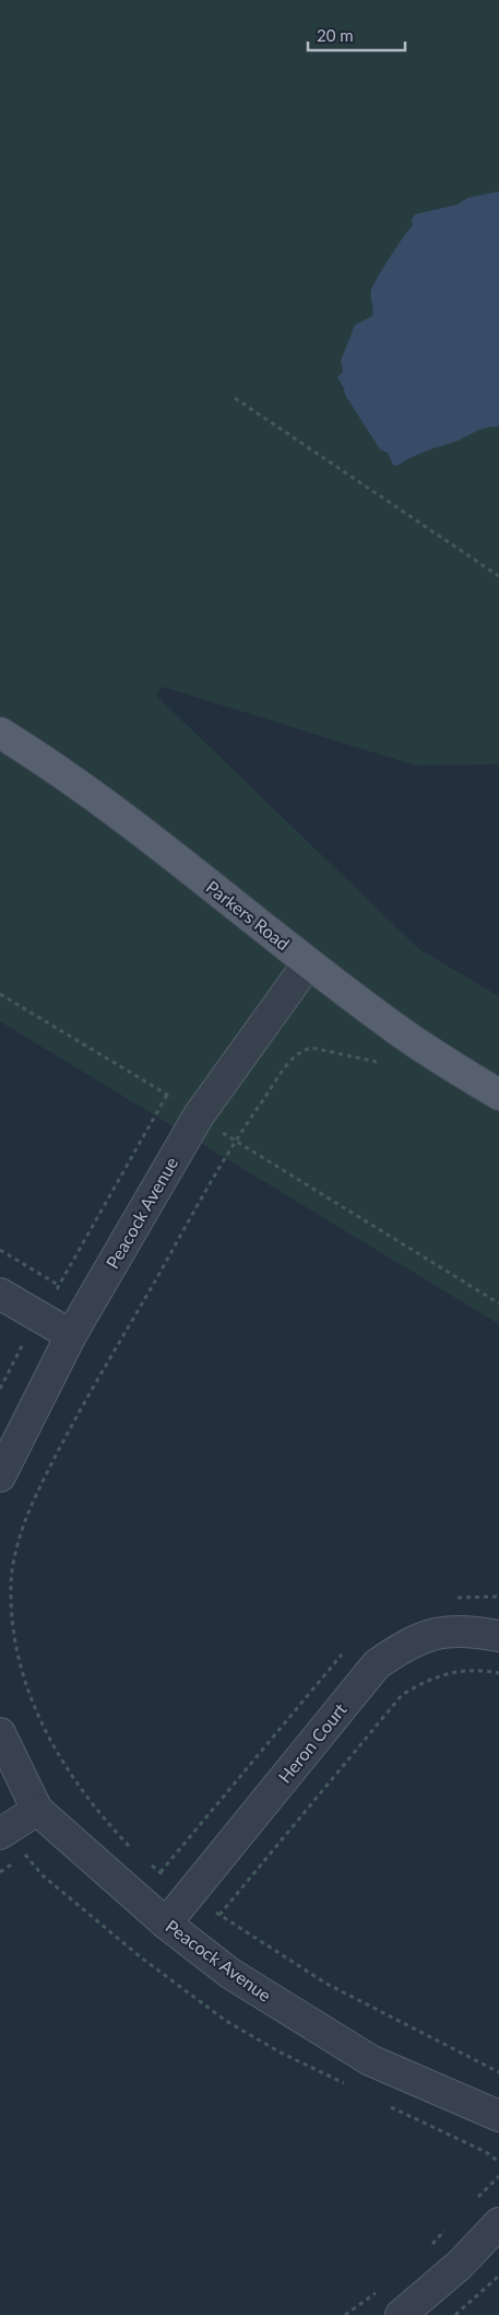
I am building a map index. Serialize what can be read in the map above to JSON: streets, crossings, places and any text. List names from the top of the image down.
{
  "streets": {
    "main road": ["Parkers Road"],
    "street": ["Peacock Avenue", "Heron Court"]
  },
  "crossings": [
    ["Parkers Road", "Peacock Avenue"],
    ["Peacock Avenue", "Heron Court"]
  ],
  "scale_bar": "20 m"
}
